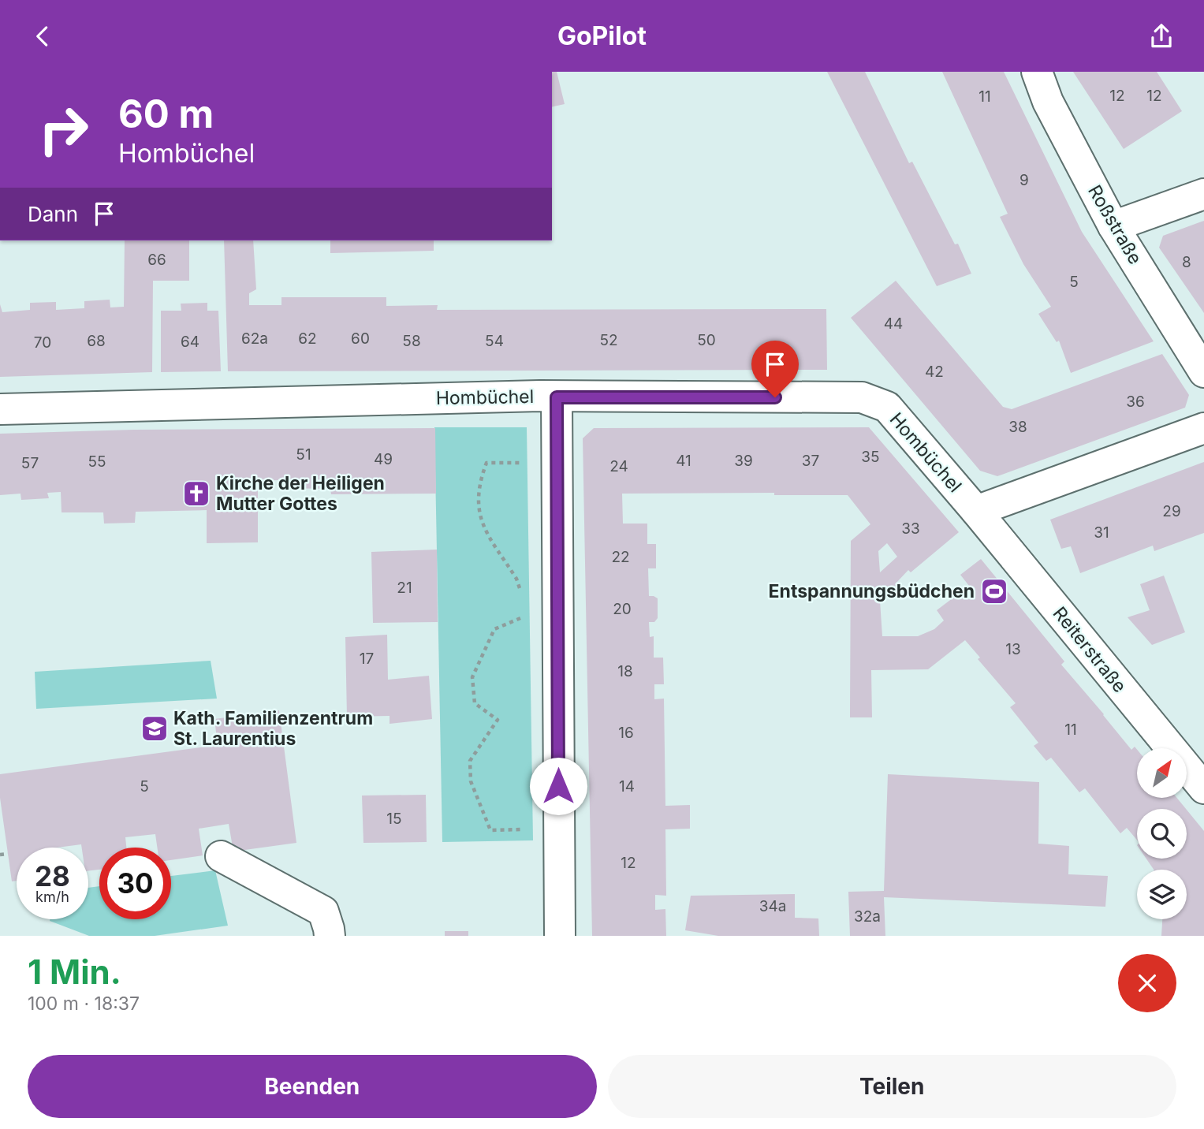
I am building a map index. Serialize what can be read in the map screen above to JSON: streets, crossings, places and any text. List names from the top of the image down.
{
  "streets": {
    "street": ["Roßstraße", "Hombüchel", "Reiterstraße"]
  },
  "crossings": [
    ["Hombüchel", "Reiterstraße"]
  ],
  "places": {
    "church": ["Kirche der Heiligen Mutter Gottes"],
    "sports": ["Entspannungsbüdchen"],
    "school or university": ["Kath. Familienzentrum St. Laurentius"]
  },
  "house_numbers": [
    "12",
    "12",
    "11",
    "9",
    "66",
    "8",
    "5",
    "44",
    "62a",
    "62",
    "60",
    "52",
    "50",
    "68",
    "58",
    "54",
    "64",
    "70",
    "42",
    "36",
    "38",
    "51",
    "35",
    "49",
    "41",
    "39",
    "37",
    "55",
    "57",
    "24",
    "29",
    "33",
    "31",
    "22",
    "21",
    "20",
    "13",
    "17",
    "18",
    "11",
    "16",
    "5",
    "14",
    "15",
    "12",
    "34a",
    "32a"
  ],
  "north": "top right",
  "page": {
    "header": "GoPilot",
    "turn": ["60 m", "Hombüchel"],
    "then": "Dann",
    "speed": "28 km/h",
    "limit": "30",
    "heading": ["1 Min.", "100 m · 18:37"],
    "buttons": ["Beenden", "Teilen"]
  }
}
